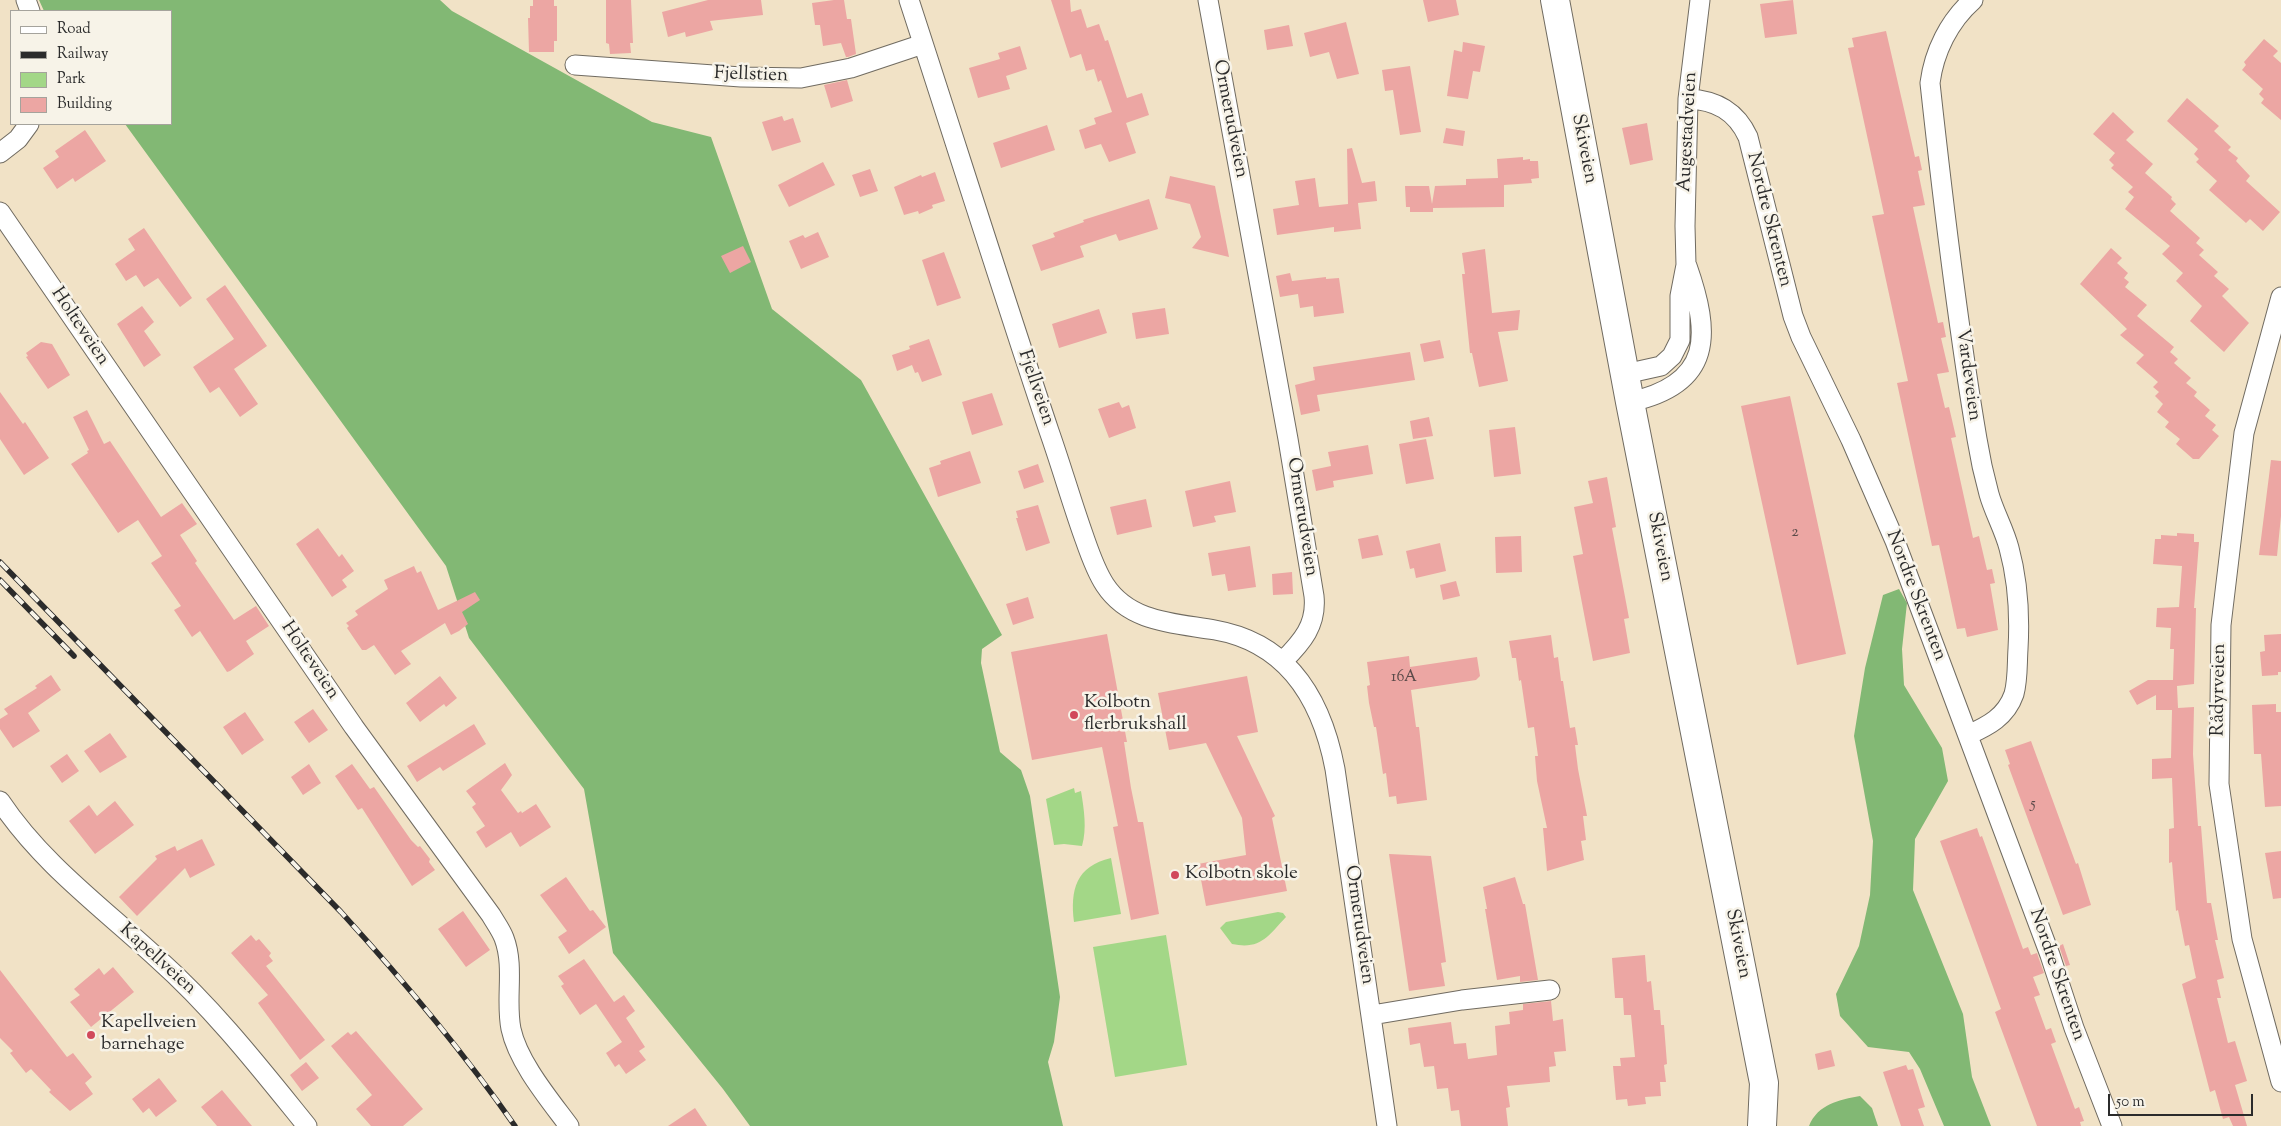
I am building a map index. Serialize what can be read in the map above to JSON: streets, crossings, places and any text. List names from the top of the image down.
{
  "streets": {
    "main road": ["Skiveien"],
    "street": [
      "Fjellstien",
      "Ormerudveien",
      "Augestadveien",
      "Nordre Skrenten",
      "Holteveien",
      "Vardeveien",
      "Fjellveien",
      "Rådyrveien",
      "Kapellveien"
    ]
  },
  "crossings": [
    ["Fjellstien", "Fjellveien"],
    ["Ormerudveien", "Fjellveien"],
    ["Augestadveien", "Skiveien"],
    ["Augestadveien", "Nordre Skrenten"],
    ["Nordre Skrenten", "Vardeveien"]
  ],
  "places": ["Kolbotn flerbrukshall", "Kolbotn skole", "Kapellveien barnehage"],
  "house_numbers": ["2", "16A", "5"],
  "legend": [
    "Road",
    "Railway",
    "Park",
    "Building"
  ],
  "scale_bar": "50 m"
}
